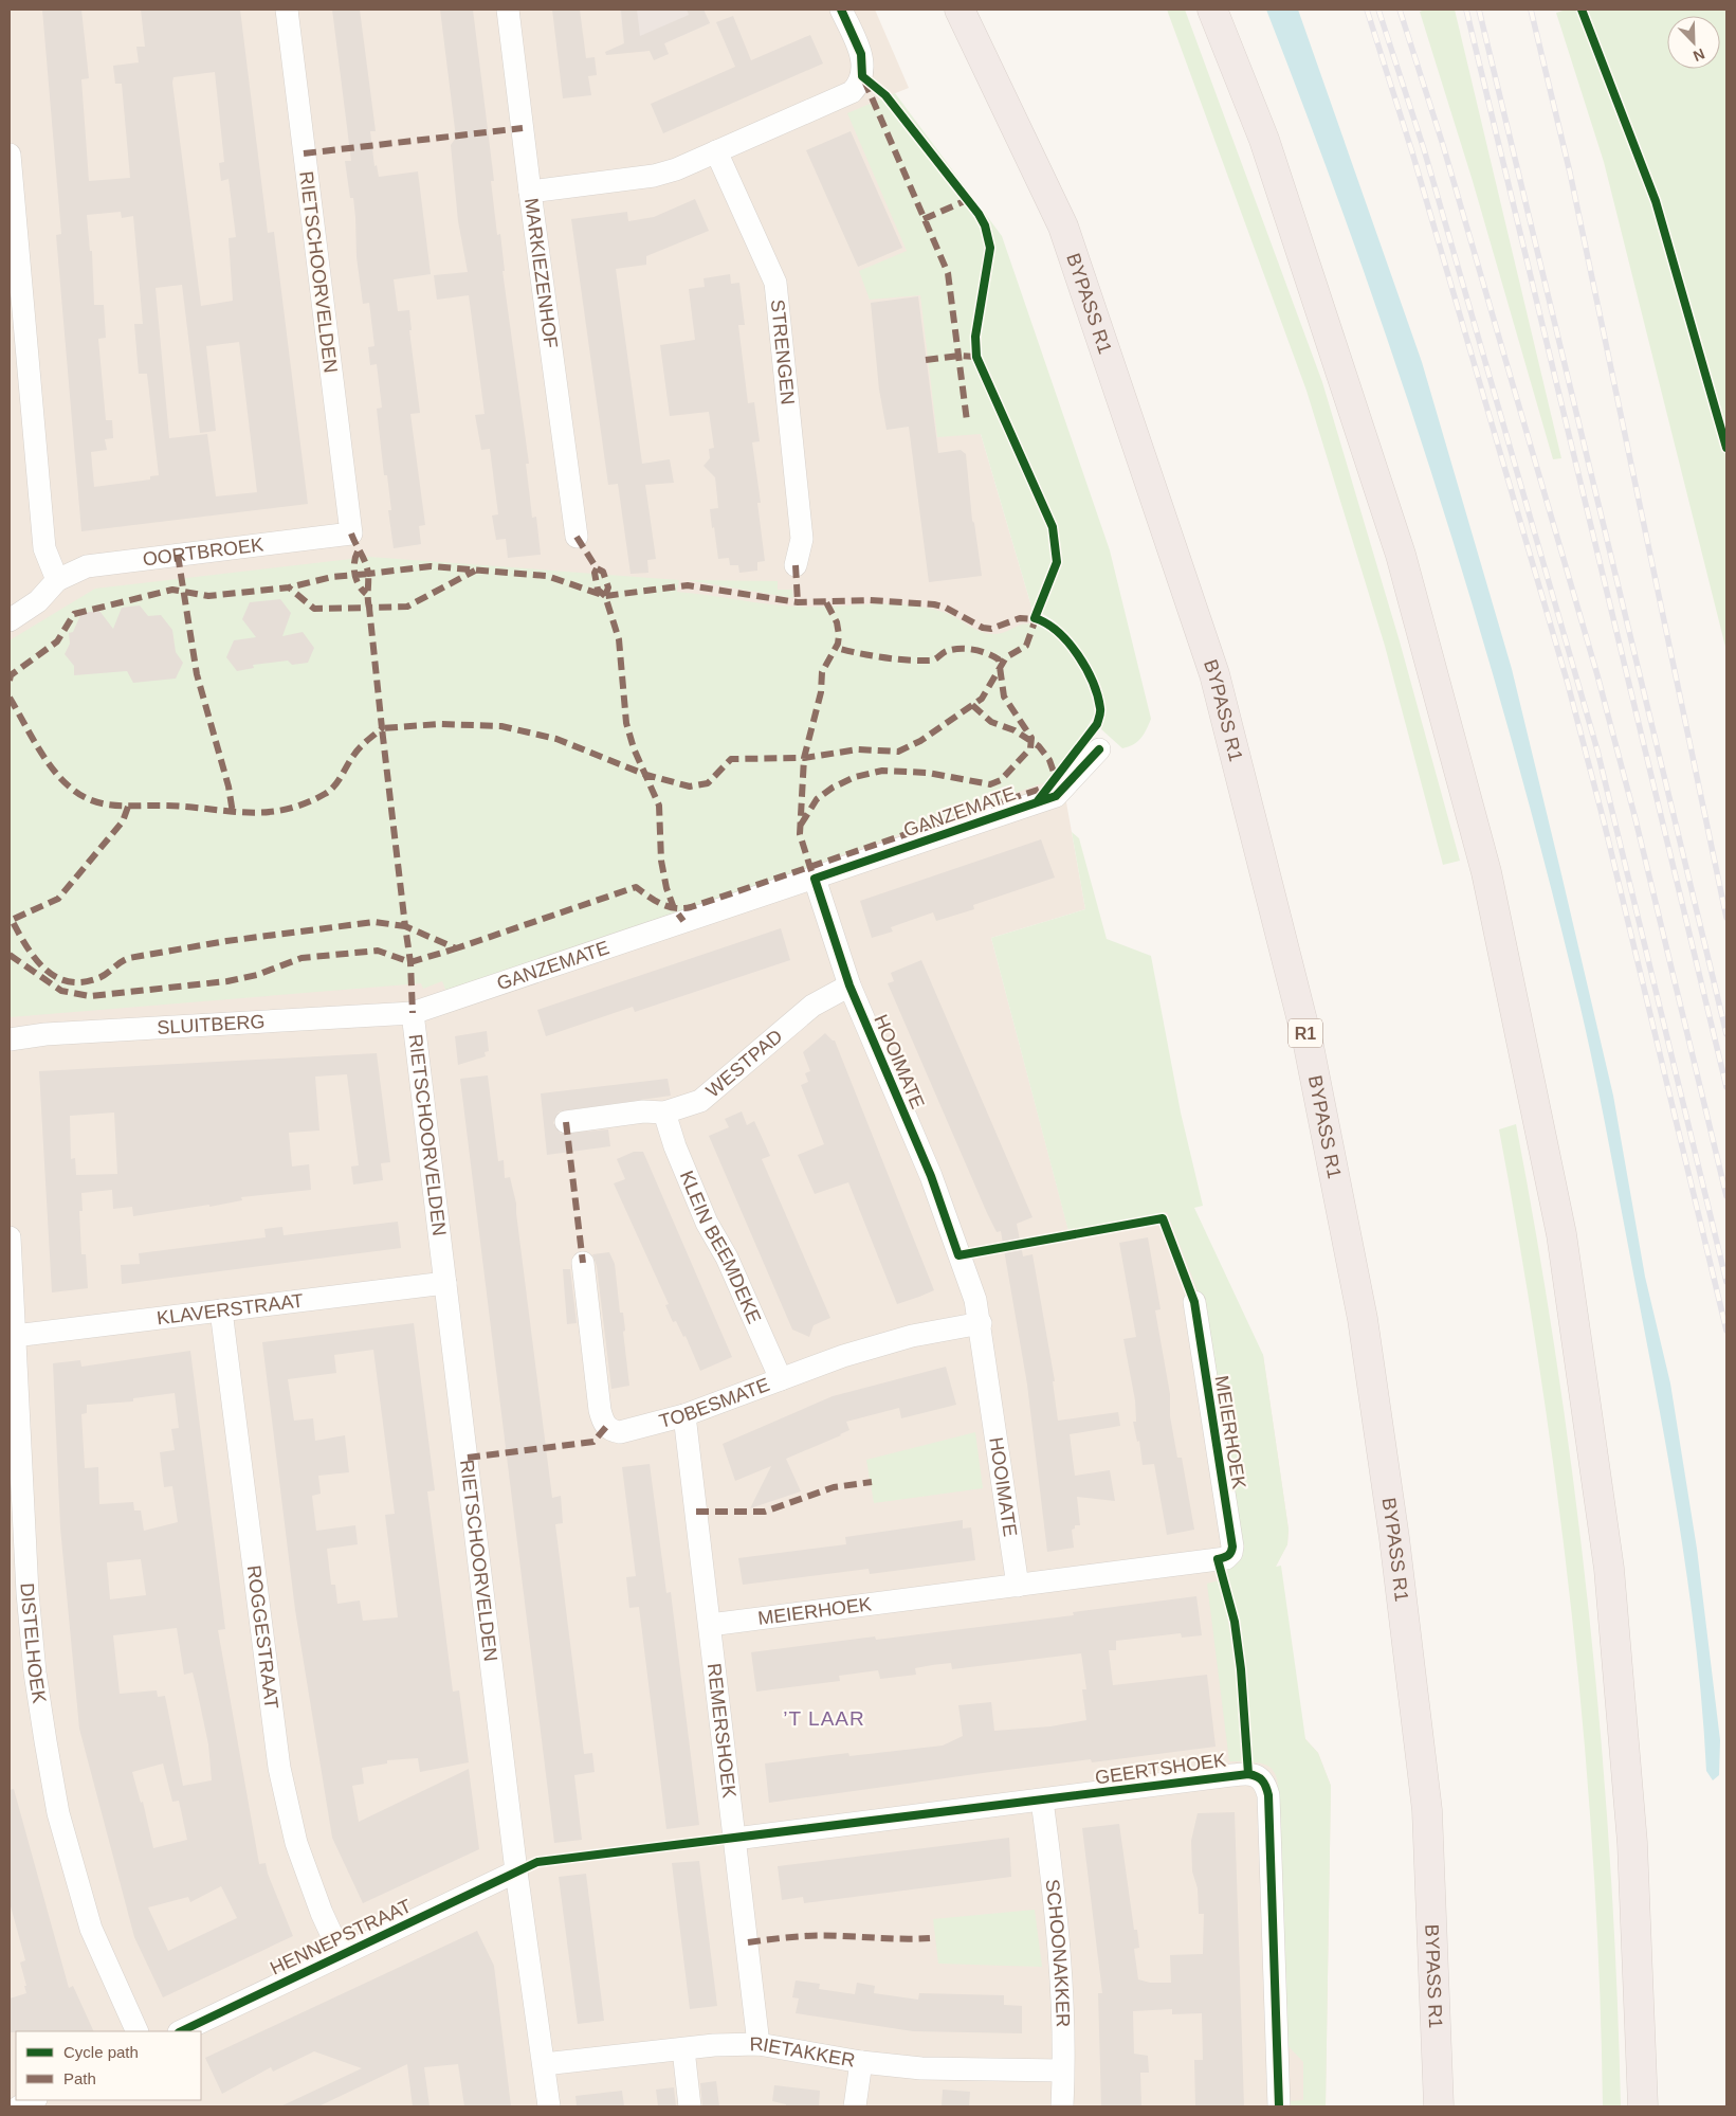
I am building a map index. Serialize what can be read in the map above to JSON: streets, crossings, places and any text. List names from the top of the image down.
{
  "streets": {
    "highway": ["BYPASS R1", "R1"],
    "street": [
      "RIETSCHOORVELDEN",
      "MARKIEZENHOF",
      "STRENGEN",
      "OORTBROEK",
      "GANZEMATE",
      "SLUITBERG",
      "HOOIMATE",
      "WESTPAD",
      "KLEIN BEEMDEKE",
      "KLAVERSTRAAT",
      "TOBESMATE",
      "MEIERHOEK",
      "ROGGESTRAAT",
      "DISTELHOEK",
      "REMERSHOEK",
      "GEERTSHOEK",
      "HENNEPSTRAAT",
      "SCHOONAKKER",
      "RIETAKKER"
    ]
  },
  "crossings": [
    ["RIETSCHOORVELDEN", "OORTBROEK"],
    ["RIETSCHOORVELDEN", "GANZEMATE"],
    ["RIETSCHOORVELDEN", "SLUITBERG"],
    ["RIETSCHOORVELDEN", "KLAVERSTRAAT"],
    ["RIETSCHOORVELDEN", "HENNEPSTRAAT"],
    ["RIETSCHOORVELDEN", "RIETAKKER"],
    ["GANZEMATE", "SLUITBERG"],
    ["GANZEMATE", "HOOIMATE"],
    ["HOOIMATE", "WESTPAD"],
    ["HOOIMATE", "TOBESMATE"],
    ["HOOIMATE", "MEIERHOEK"],
    ["WESTPAD", "KLEIN BEEMDEKE"],
    ["KLEIN BEEMDEKE", "TOBESMATE"],
    ["KLAVERSTRAAT", "ROGGESTRAAT"],
    ["KLAVERSTRAAT", "DISTELHOEK"],
    ["TOBESMATE", "REMERSHOEK"],
    ["MEIERHOEK", "REMERSHOEK"],
    ["ROGGESTRAAT", "HENNEPSTRAAT"],
    ["REMERSHOEK", "GEERTSHOEK"],
    ["REMERSHOEK", "RIETAKKER"],
    ["GEERTSHOEK", "SCHOONAKKER"],
    ["SCHOONAKKER", "RIETAKKER"]
  ],
  "districts": ["’T LAAR"],
  "legend": ["Cycle path", "Path"],
  "north": "bottom right"
}
